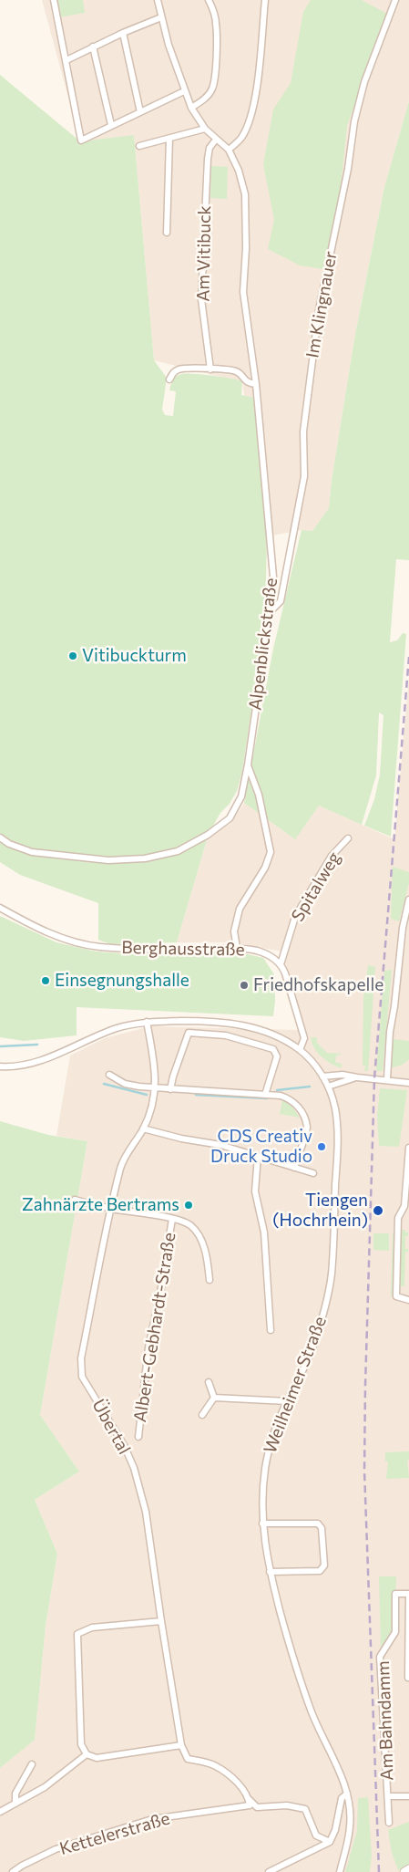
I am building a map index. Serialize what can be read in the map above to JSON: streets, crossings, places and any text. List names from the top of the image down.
{
  "streets": {
    "street": [
      "Am Vitibuck",
      "Im Klingnauer",
      "Alpenblickstraße",
      "Spitalweg",
      "Berghausstraße",
      "Albert-Gebhardt-Straße",
      "Weilheimer Straße",
      "Übertal",
      "Am Bahndamm",
      "Kettelerstraße"
    ]
  },
  "crossings": [
    ["Am Vitibuck", "Alpenblickstraße"],
    ["Im Klingnauer", "Alpenblickstraße"],
    ["Spitalweg", "Berghausstraße"],
    ["Albert-Gebhardt-Straße", "Übertal"],
    ["Weilheimer Straße", "Übertal"]
  ],
  "places": [
    "Vitibuckturm",
    "Einsegnungshalle",
    "Friedhofskapelle",
    "CDS Creativ Druck Studio",
    "Zahnärzte Bertrams",
    "Tiengen (Hochrhein)"
  ]
}
